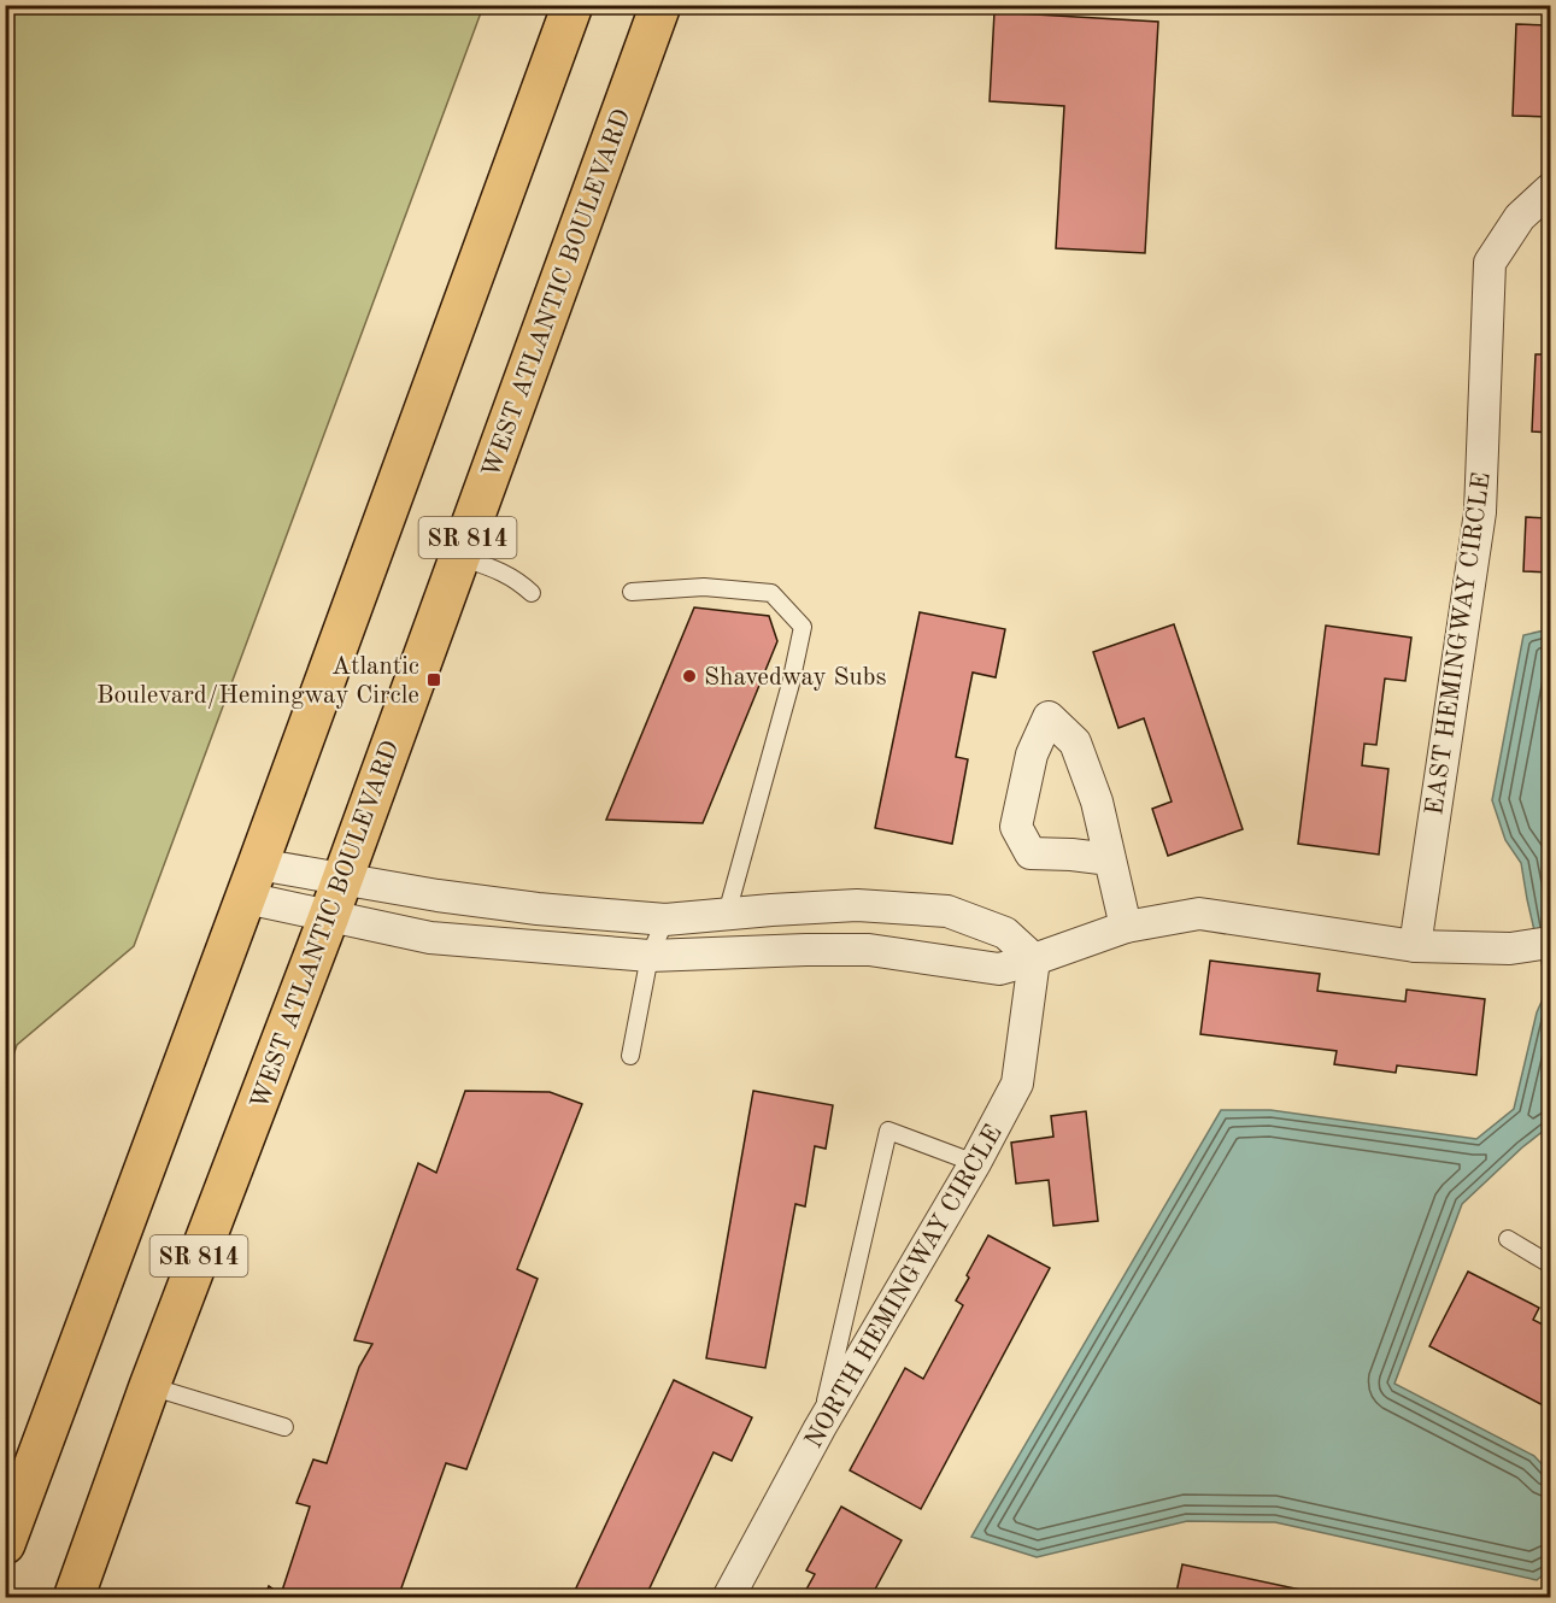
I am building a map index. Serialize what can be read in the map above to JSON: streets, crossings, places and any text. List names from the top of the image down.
{
  "streets": {
    "main road": ["WEST ATLANTIC BOULEVARD", "SR 814"],
    "street": ["EAST HEMINGWAY CIRCLE", "NORTH HEMINGWAY CIRCLE"]
  },
  "places": {
    "other": ["Shavedway Subs"],
    "transit": ["Atlantic Boulevard/Hemingway Circle"]
  }
}
